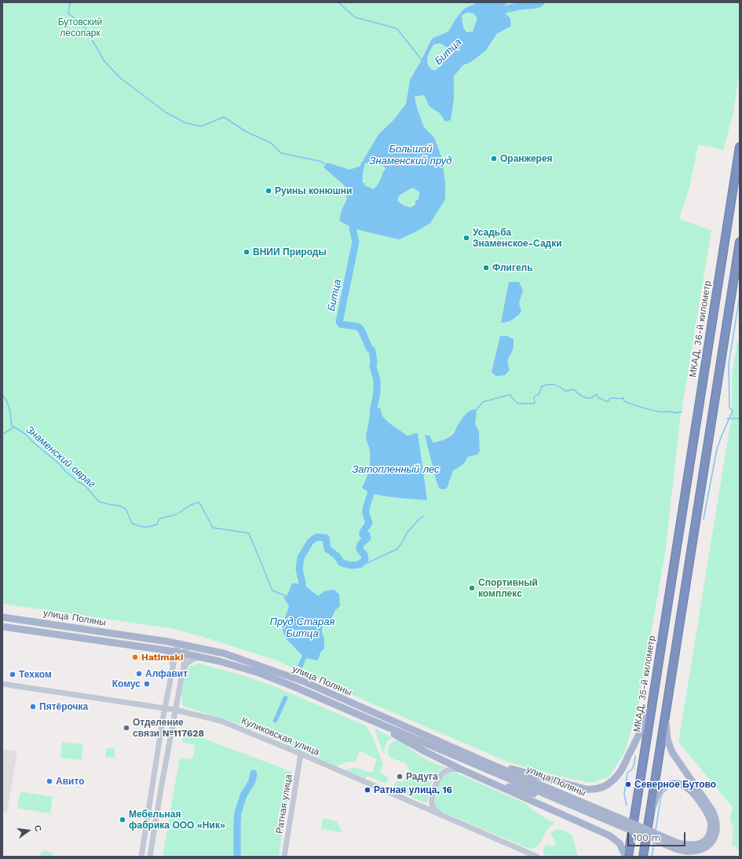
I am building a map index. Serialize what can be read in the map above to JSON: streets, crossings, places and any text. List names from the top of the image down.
{
  "streets": {
    "highway": ["МКАД, 36-й километр", "МКАД, 35-й километр"],
    "main road": ["улица Поляны"],
    "street": ["Куликовская улица", "Ратная улица"]
  },
  "crossings": [
    ["МКАД, 36-й километр", "МКАД, 35-й километр"],
    ["Куликовская улица", "Ратная улица"]
  ],
  "water": [
    "Битца",
    "Большой Знаменский пруд",
    "Знаменский овраг",
    "Затопленный лес",
    "Пруд Старая Битца"
  ],
  "parks": ["Бутовский лесопарк"],
  "places": [
    "Оранжерея",
    "Руины конюшни",
    "Усадьба Знаменское-Садки",
    "ВНИИ Природы",
    "Флигель",
    "Спортивный комплекс",
    "Hatimaki",
    "Алфавит",
    "Техком",
    "Комус",
    "Пятёрочка",
    "Отделение связи №117628",
    "Радуга",
    "Авито",
    "Северное Бутово",
    "Ратная улица, 16",
    "Мебельная фабрика ООО «Ник»"
  ],
  "scale_bar": "100 m",
  "north": "right"
}
